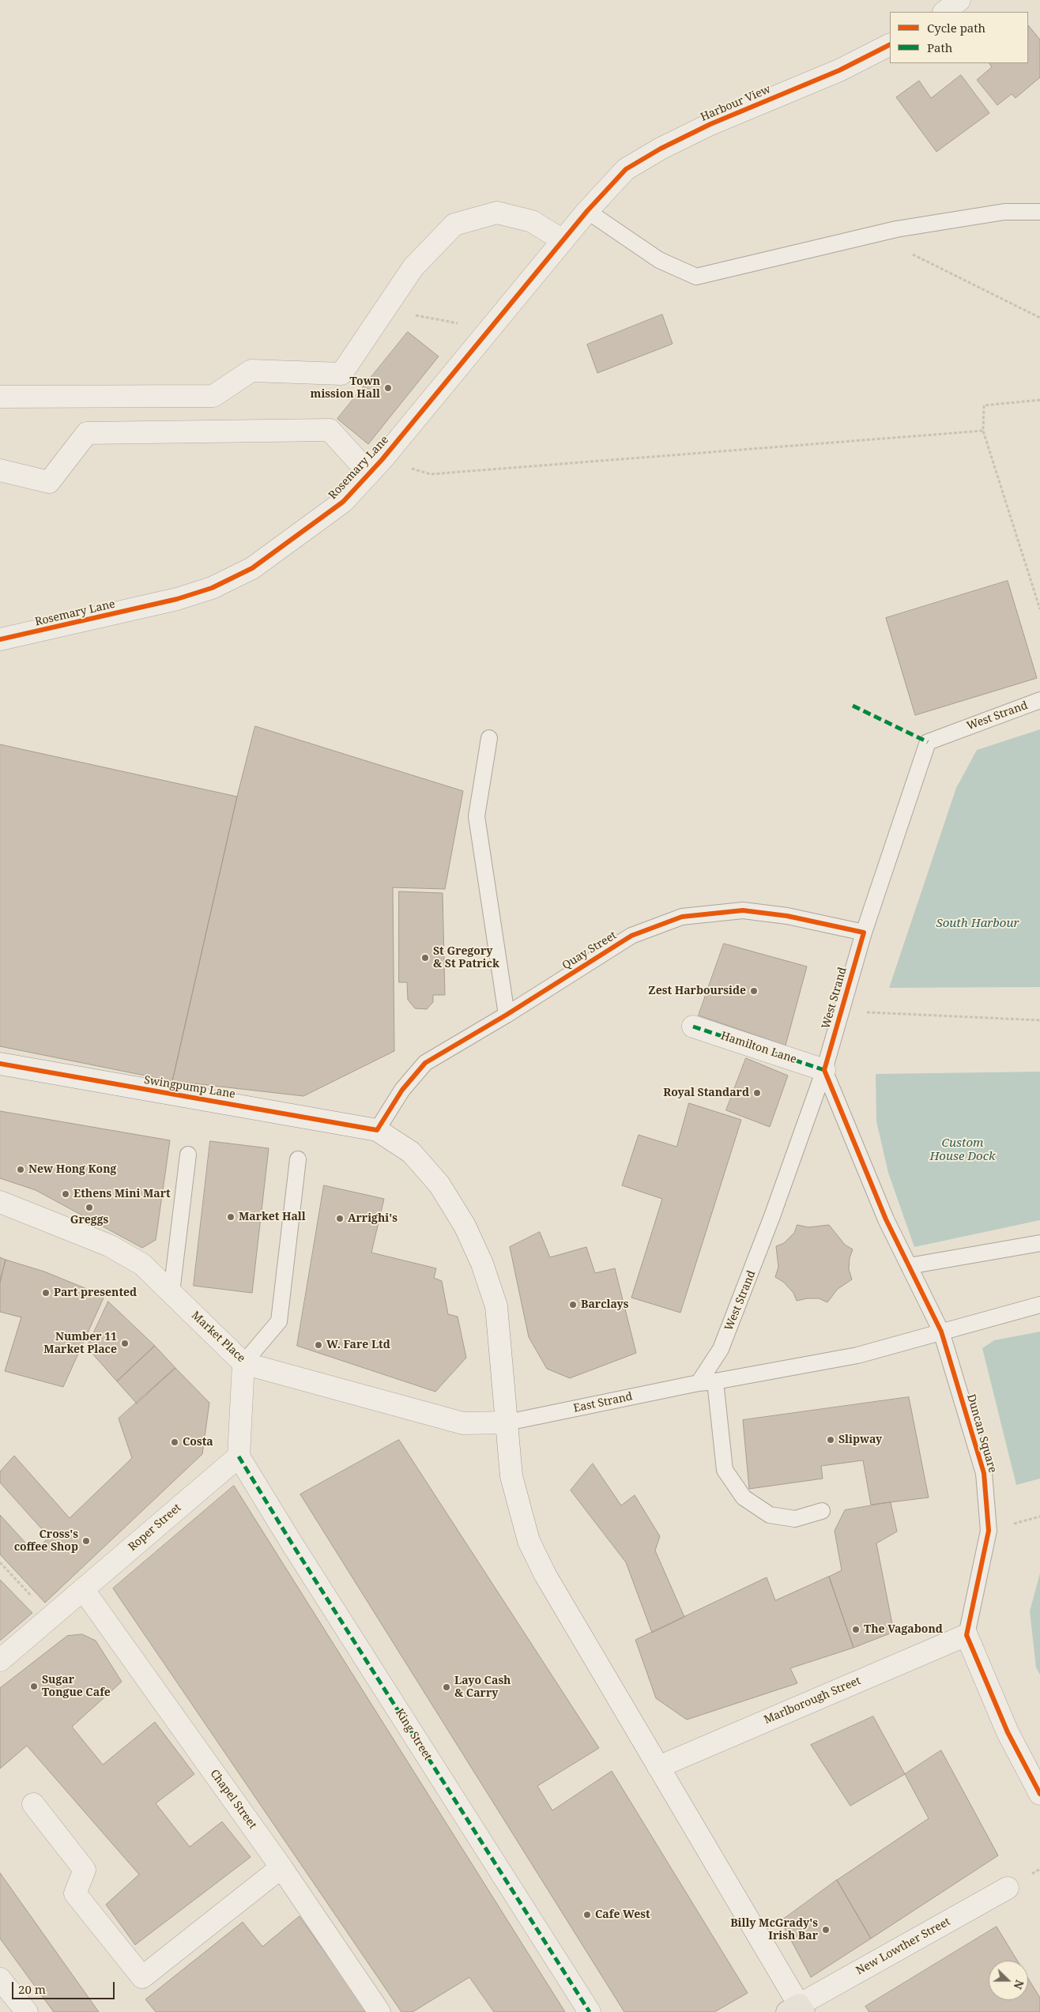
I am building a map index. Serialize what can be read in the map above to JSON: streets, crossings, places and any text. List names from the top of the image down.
{
  "streets": {
    "street": [
      "Harbour View",
      "Rosemary Lane",
      "Hamilton Lane",
      "Swingpump Lane",
      "Market Place",
      "Roper Street",
      "Marlborough Street",
      "King Street",
      "Chapel Street",
      "New Lowther Street"
    ],
    "lane": [
      "West Strand",
      "Quay Street",
      "East Strand",
      "Duncan Square"
    ]
  },
  "crossings": [
    ["Harbour View", "Rosemary Lane"],
    ["West Strand", "Quay Street"],
    ["West Strand", "Hamilton Lane"],
    ["West Strand", "East Strand"],
    ["West Strand", "Duncan Square"],
    ["Quay Street", "Swingpump Lane"],
    ["Hamilton Lane", "Duncan Square"],
    ["Market Place", "East Strand"],
    ["Duncan Square", "Marlborough Street"],
    ["Roper Street", "King Street"],
    ["Roper Street", "Chapel Street"]
  ],
  "water": ["South Harbour", "Custom House Dock"],
  "places": [
    "Town mission Hall",
    "St Gregory & St Patrick",
    "Zest Harbourside",
    "Royal Standard",
    "New Hong Kong",
    "Ethens Mini Mart",
    "Greggs",
    "Market Hall",
    "Arrighi's",
    "Part presented",
    "Barclays",
    "Number 11 Market Place",
    "W. Fare Ltd",
    "Slipway",
    "Costa",
    "Cross's coffee Shop",
    "The Vagabond",
    "Sugar Tongue Cafe",
    "Layo Cash & Carry",
    "Cafe West",
    "Billy McGrady's Irish Bar"
  ],
  "legend": ["Cycle path", "Path"],
  "scale_bar": "20 m",
  "north": "right"
}
